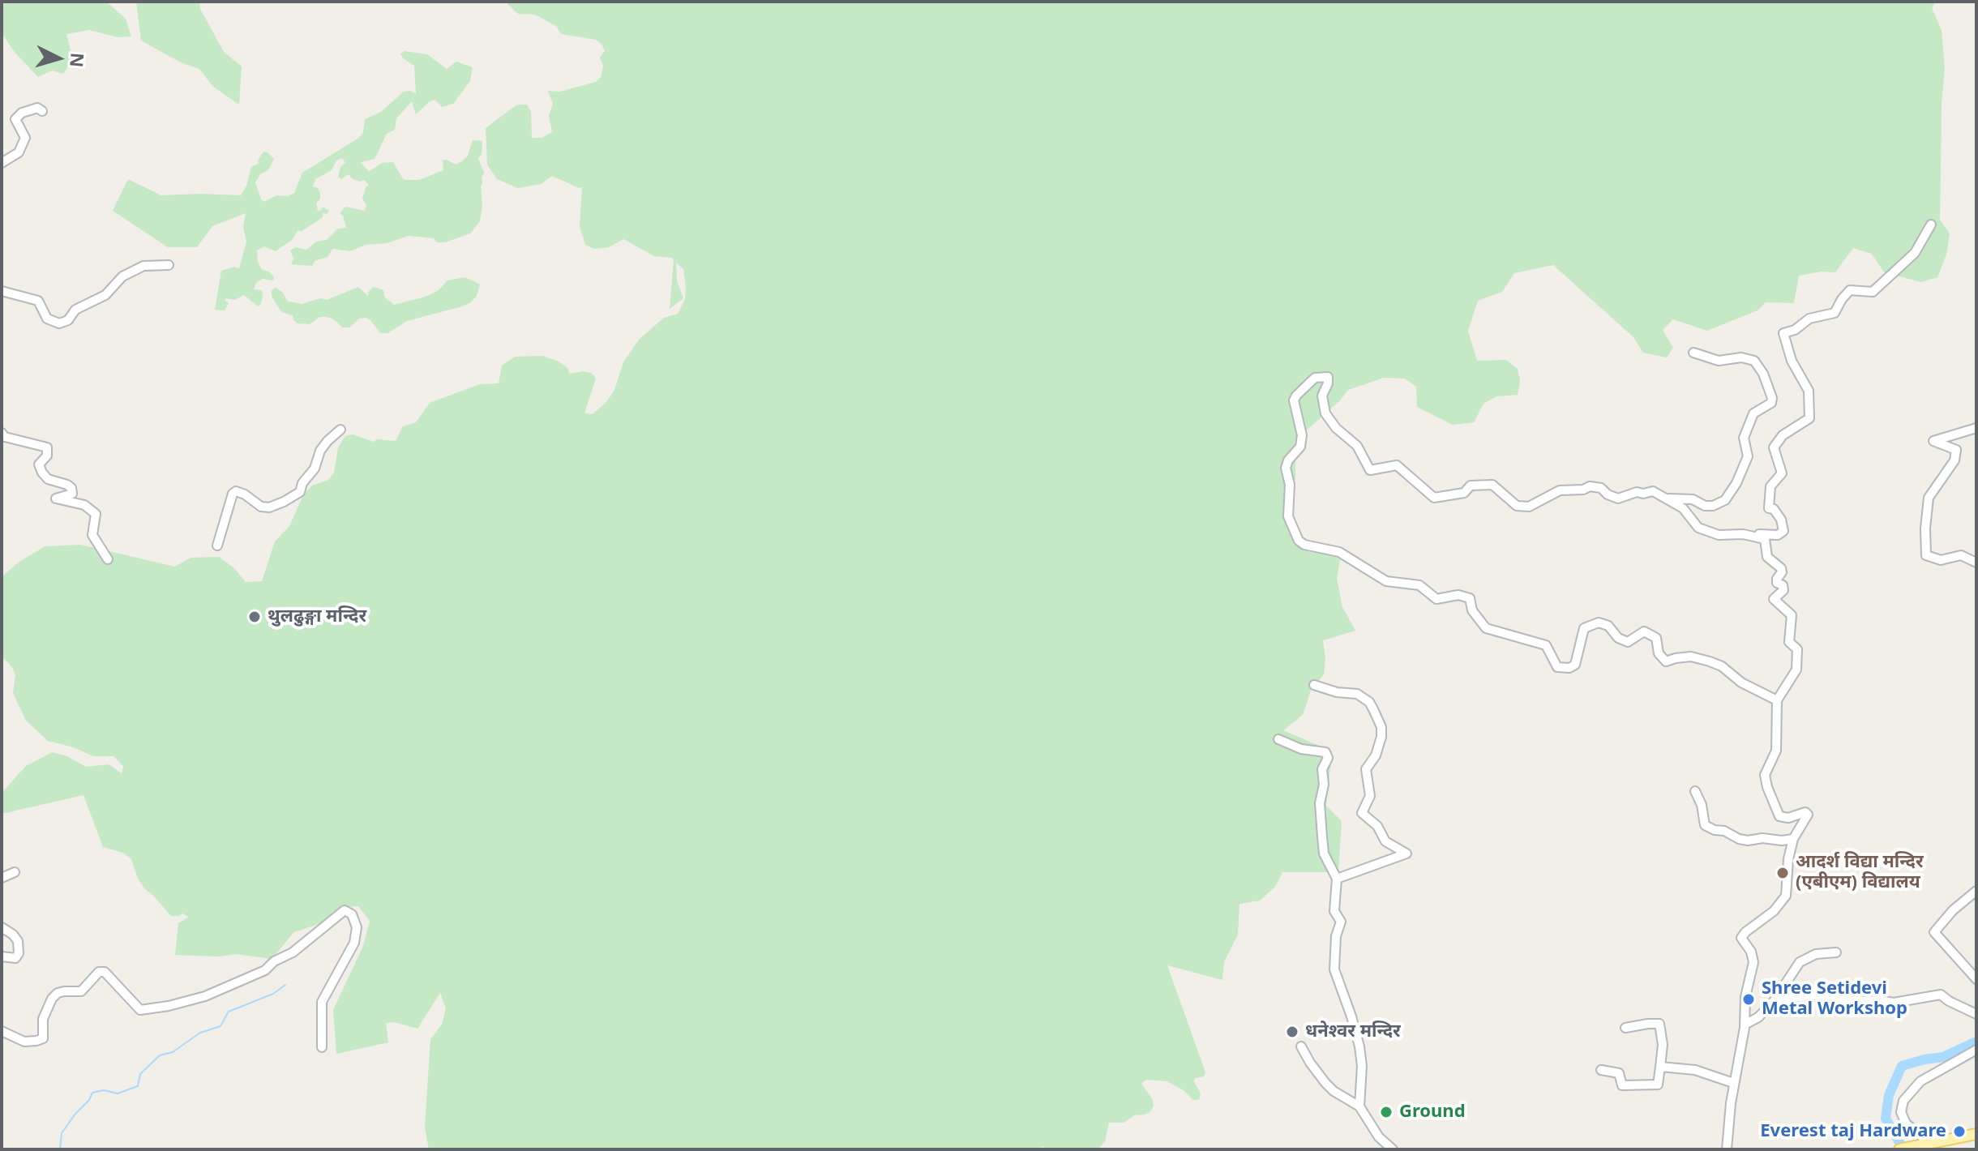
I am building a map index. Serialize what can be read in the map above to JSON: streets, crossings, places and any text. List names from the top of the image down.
{
  "places": [
    "थुलढुङ्गा मन्दिर",
    "आदर्श विद्या मन्दिर (एबीएम) विद्यालय",
    "Shree Setidevi Metal Workshop",
    "धनेश्वर मन्दिर",
    "Ground",
    "Everest taj Hardware"
  ],
  "north": "right"
}
